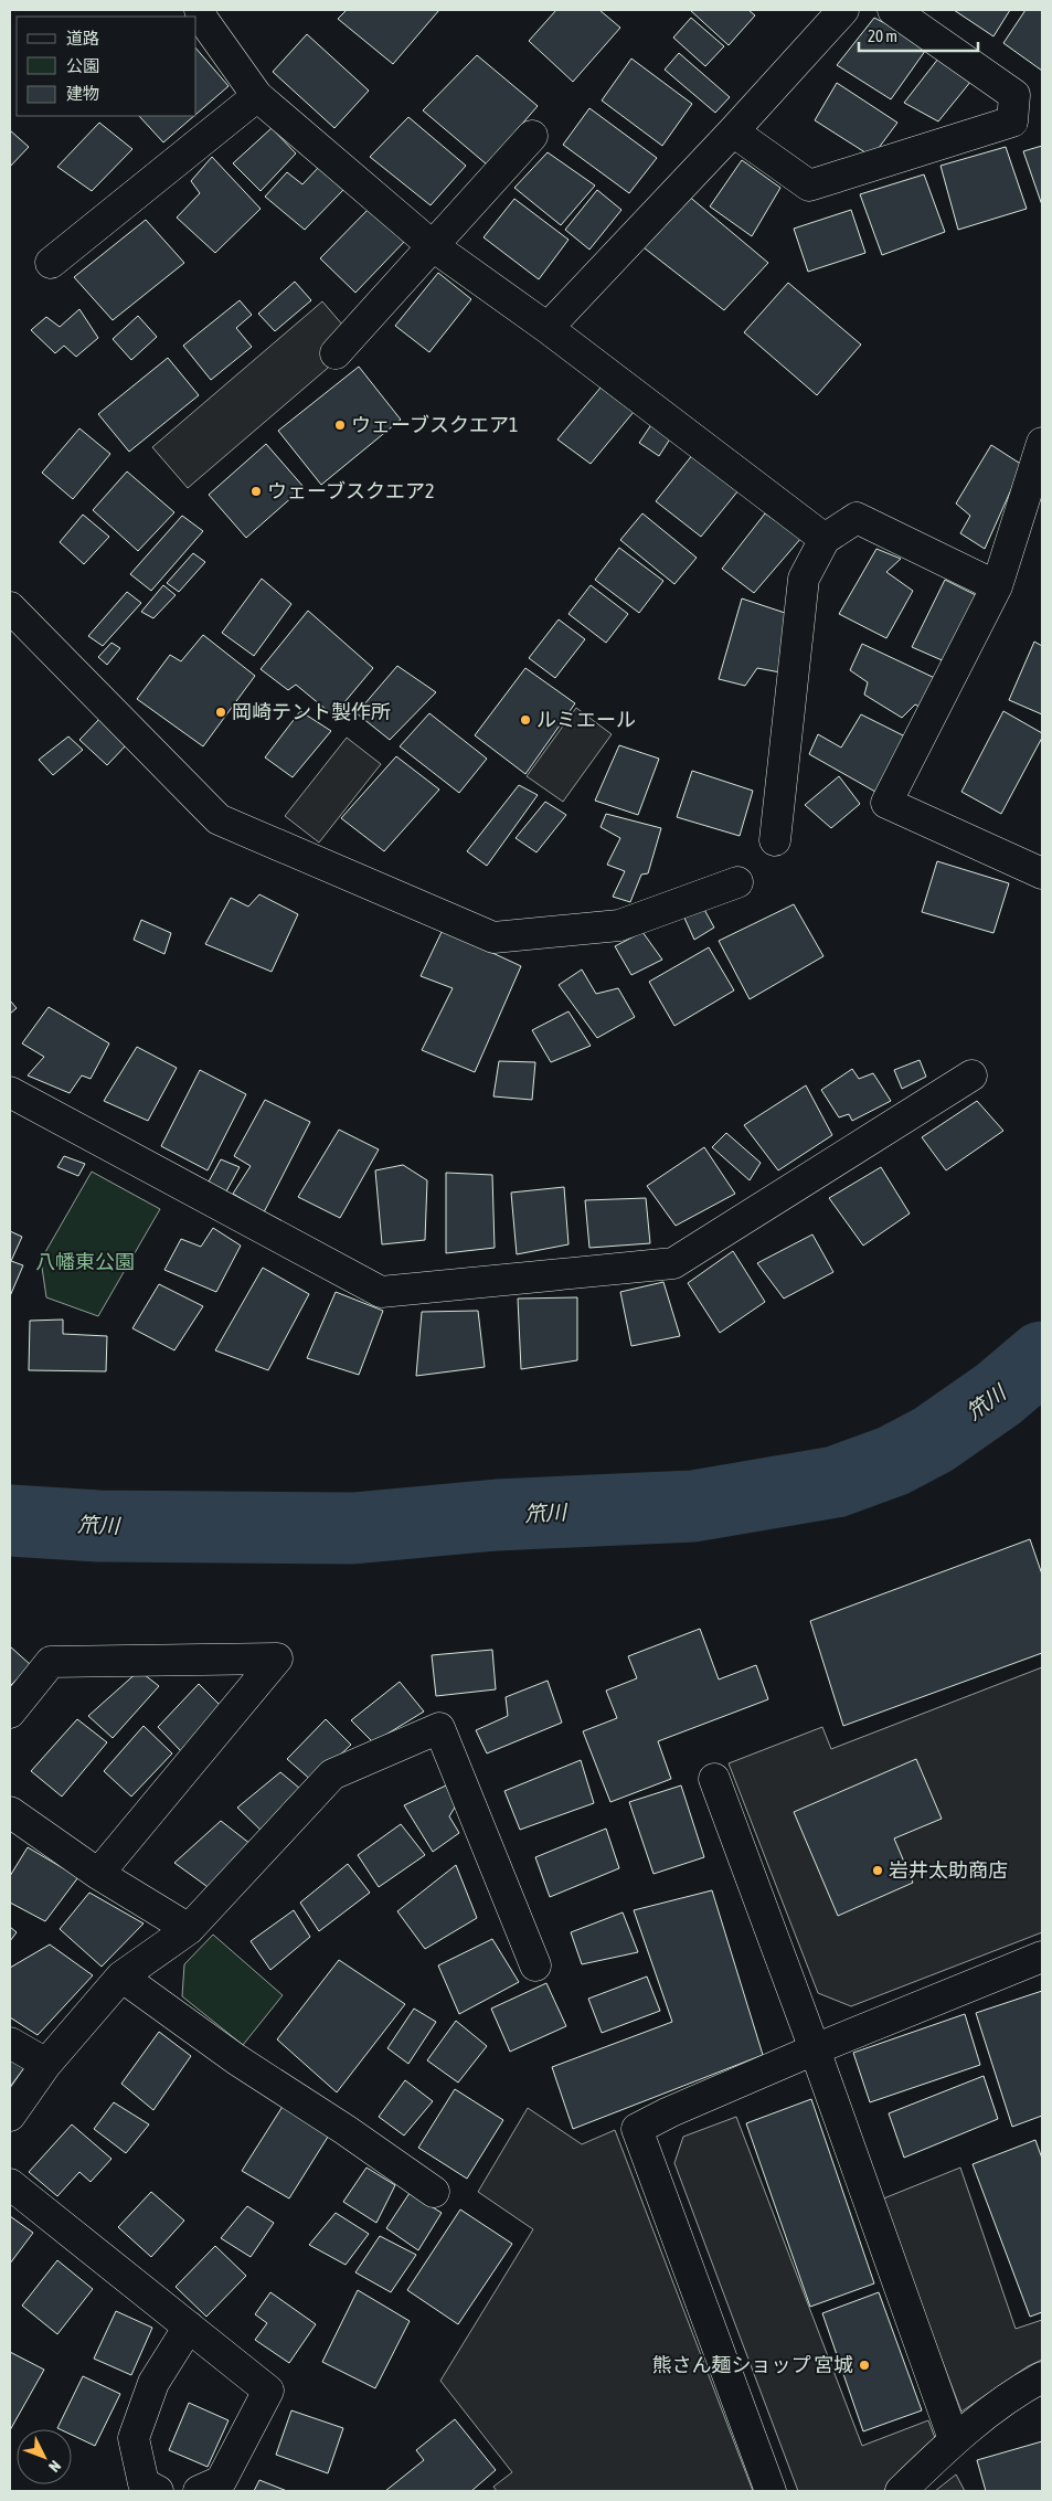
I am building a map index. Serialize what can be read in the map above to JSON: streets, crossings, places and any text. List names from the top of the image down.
{
  "water": ["笊川"],
  "parks": ["八幡東公園"],
  "places": [
    "ウェーブスクエア1",
    "ウェーブスクエア2",
    "岡崎テント製作所",
    "ルミエール",
    "岩井太助商店",
    "熊さん麺ショップ 宮城"
  ],
  "legend": ["道路", "公園", "建物"],
  "scale_bar": "20 m",
  "north": "bottom right"
}
